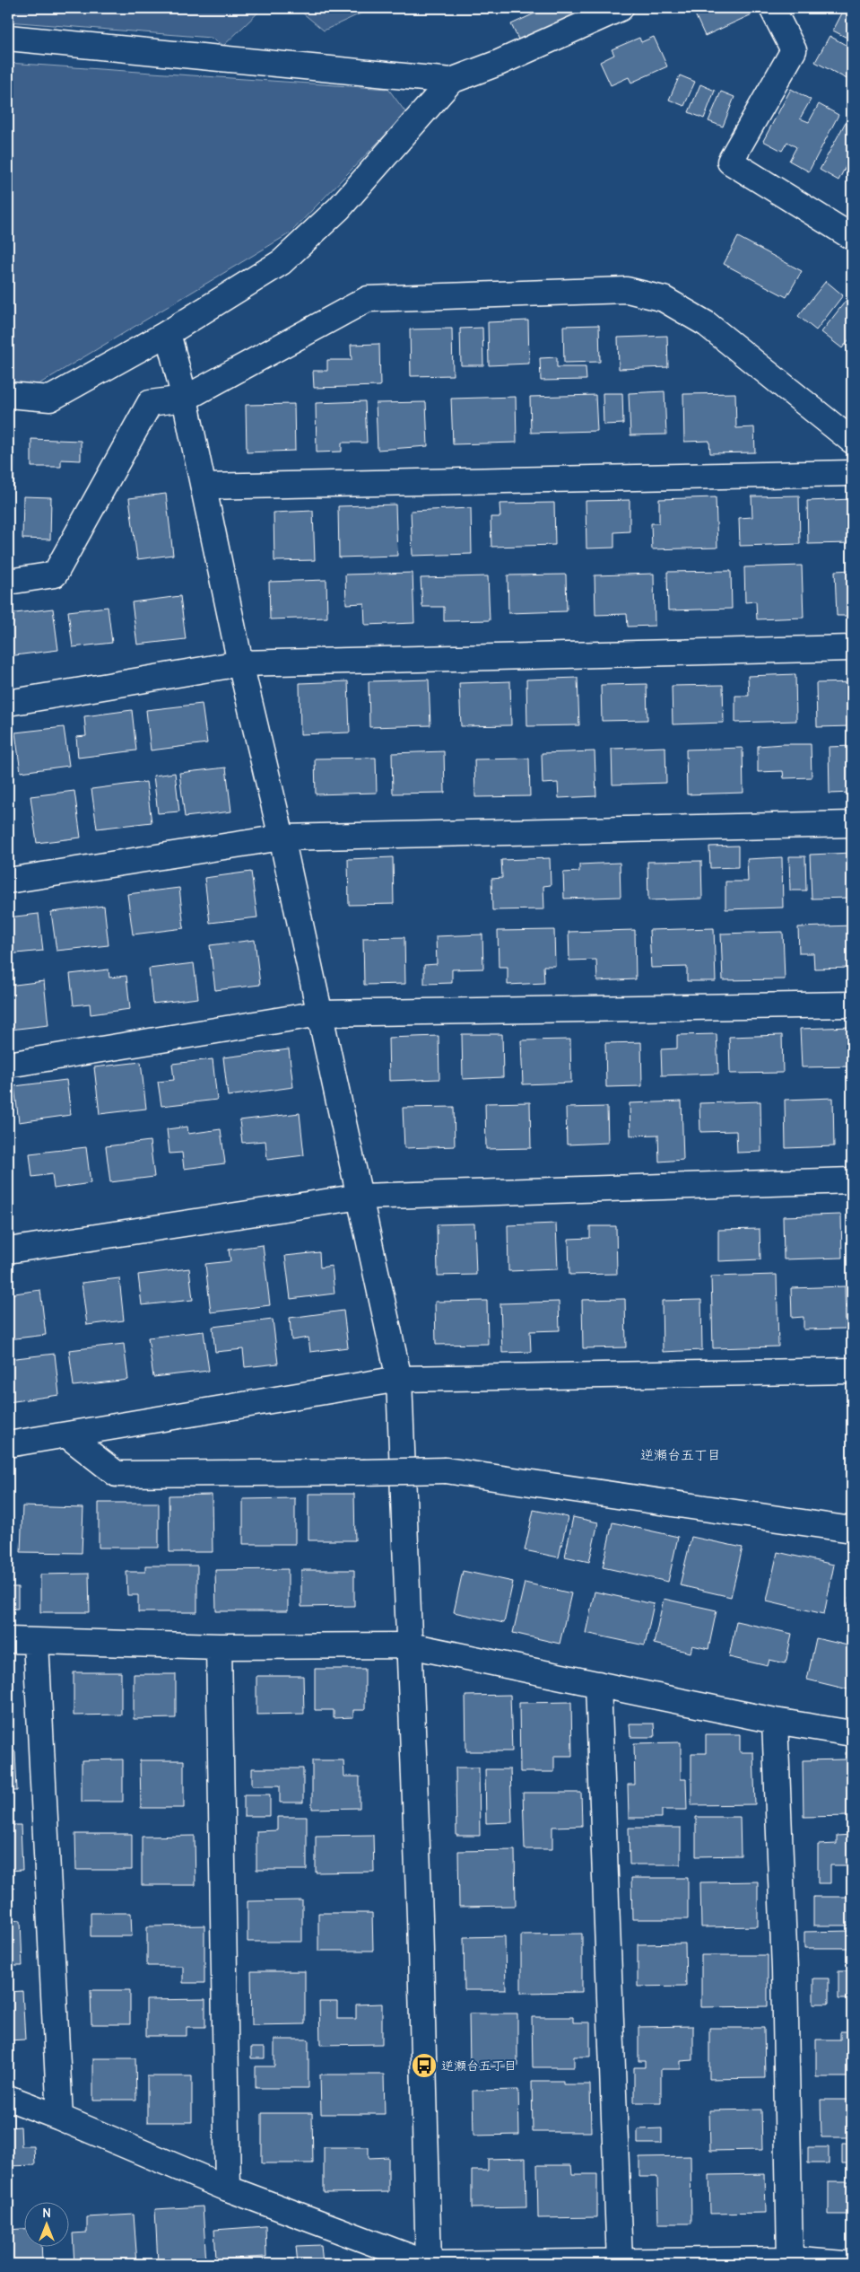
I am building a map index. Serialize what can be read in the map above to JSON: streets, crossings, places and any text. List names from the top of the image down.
{
  "districts": ["逆瀬台五丁目"],
  "places": {
    "bus stop": ["逆瀬台五丁目"]
  },
  "north": "top"
}
